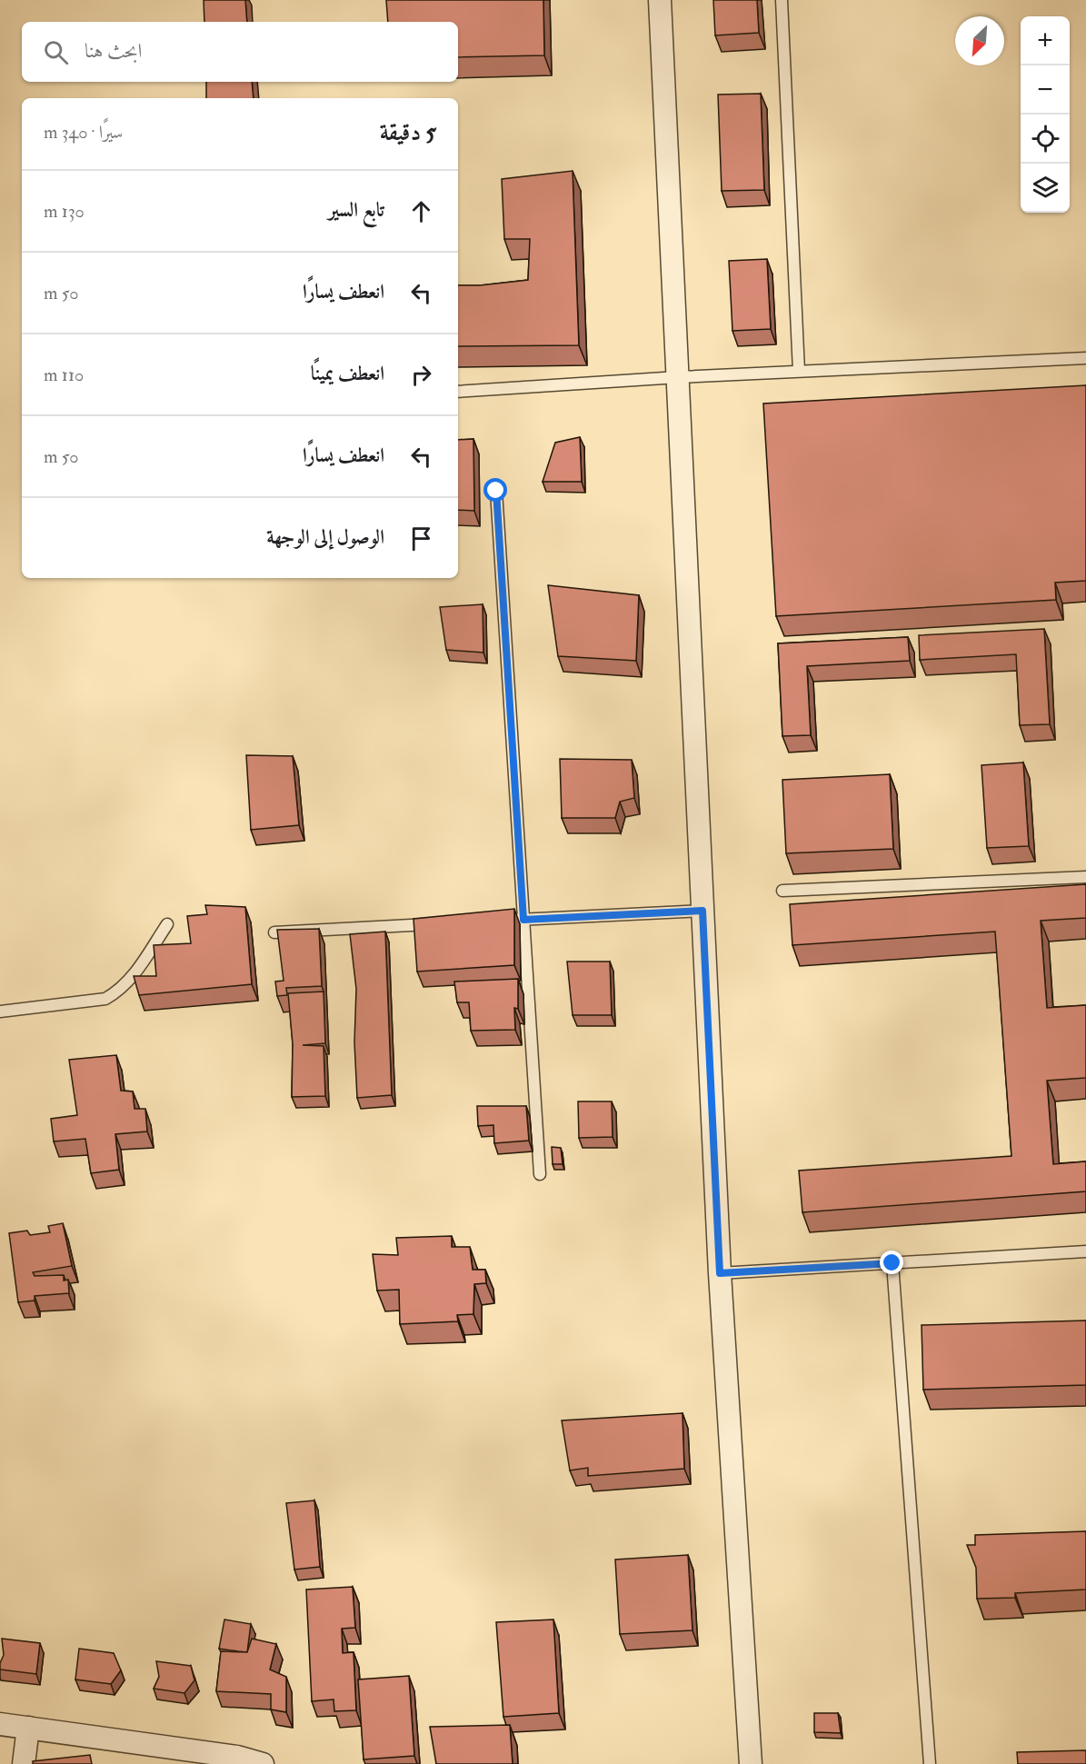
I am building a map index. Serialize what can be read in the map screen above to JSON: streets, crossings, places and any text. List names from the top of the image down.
{
  "north": "bottom left",
  "page": {
    "map_buttons": ["+", "−"],
    "search": "ابحث هنا",
    "heading": ["5 دقيقة", "سيرًا · 340 m"],
    "list": [
      ["تابع السير", "130 m"],
      ["انعطف يسارًا", "50 m"],
      ["انعطف يمينًا", "110 m"],
      ["انعطف يسارًا", "50 m"],
      "الوصول إلى الوجهة"
    ]
  }
}
